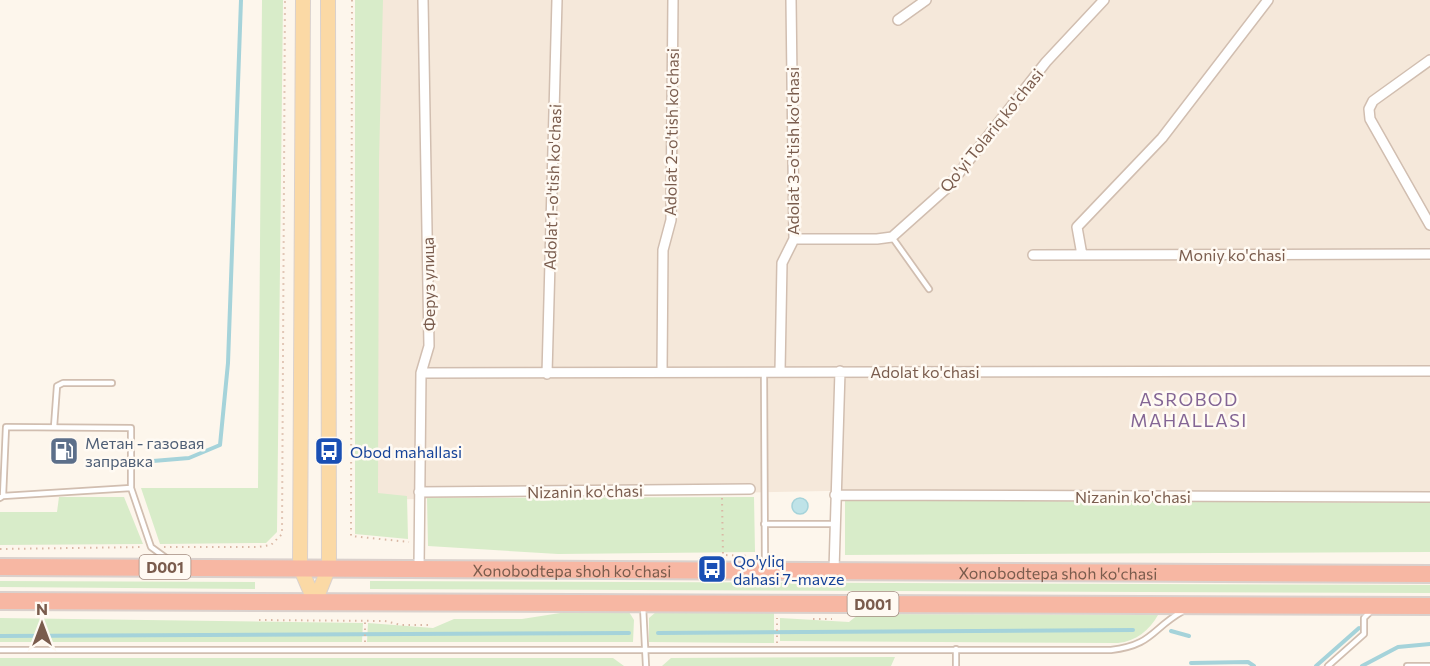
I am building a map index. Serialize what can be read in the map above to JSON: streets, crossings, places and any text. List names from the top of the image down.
{
  "streets": {
    "highway": ["D001", "Xonobodtepa shoh ko'chasi"],
    "street": [
      "Qo'yi Tolariq ko'chasi",
      "Adolat 2-o'tish ko'chasi",
      "Adolat 3-o'tish ko'chasi",
      "Adolat 1-o'tish ko'chasi",
      "Moniy ko'chasi",
      "Феруз улица",
      "Adolat ko'chasi",
      "Nizanin ko'chasi"
    ]
  },
  "crossings": [
    ["Adolat 2-o'tish ko'chasi", "Adolat ko'chasi"],
    ["Adolat 3-o'tish ko'chasi", "Adolat ko'chasi"],
    ["Adolat 1-o'tish ko'chasi", "Adolat ko'chasi"],
    ["Феруз улица", "Adolat ko'chasi"],
    ["Феруз улица", "Nizanin ko'chasi"],
    ["Феруз улица", "Xonobodtepa shoh ko'chasi"]
  ],
  "districts": ["ASROBOD MAHALLASI"],
  "places": {
    "fuel station": ["Метан - газовая заправка"],
    "bus stop": ["Obod mahallasi", "Qo'yliq dahasi 7-mavze"]
  },
  "north": "top"
}
